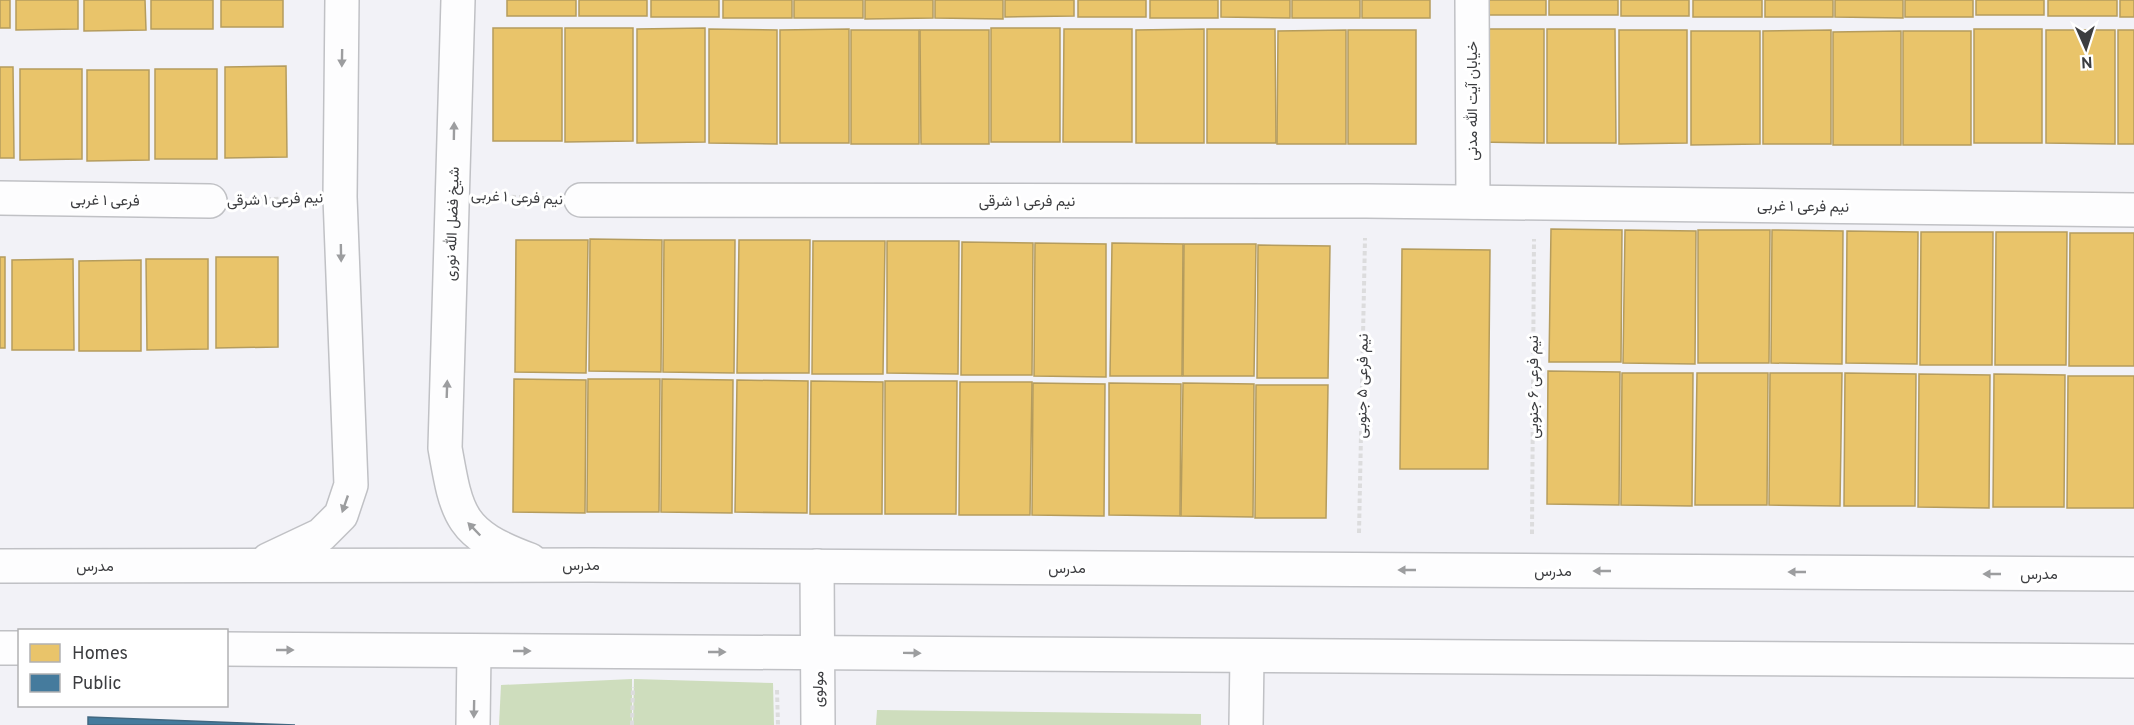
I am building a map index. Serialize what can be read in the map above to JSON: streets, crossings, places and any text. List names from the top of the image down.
{
  "streets": {
    "main road": [
      "خیابان آیت الله مدنی",
      "نیم فرعی ۱ غربی",
      "نیم فرعی ۱ شرقی",
      "فرعی ۱ غربی",
      "شیخ فضل الله نوری",
      "مدرس",
      "مولوی"
    ],
    "path": ["نیم فرعی ۵ جنوبی", "نیم فرعی ۶ جنوبی"]
  },
  "crossings": [
    ["خیابان آیت الله مدنی", "نیم فرعی ۱ غربی"],
    ["خیابان آیت الله مدنی", "نیم فرعی ۱ شرقی"],
    ["نیم فرعی ۱ غربی", "نیم فرعی ۱ شرقی"],
    ["نیم فرعی ۱ غربی", "شیخ فضل الله نوری"],
    ["نیم فرعی ۱ غربی", "نیم فرعی ۶ جنوبی"],
    ["نیم فرعی ۱ شرقی", "فرعی ۱ غربی"],
    ["نیم فرعی ۱ شرقی", "نیم فرعی ۵ جنوبی"],
    ["شیخ فضل الله نوری", "مدرس"],
    ["نیم فرعی ۵ جنوبی", "مدرس"],
    ["نیم فرعی ۶ جنوبی", "مدرس"],
    ["مدرس", "مولوی"]
  ],
  "legend": ["Homes", "Public"],
  "north": "bottom"
}
